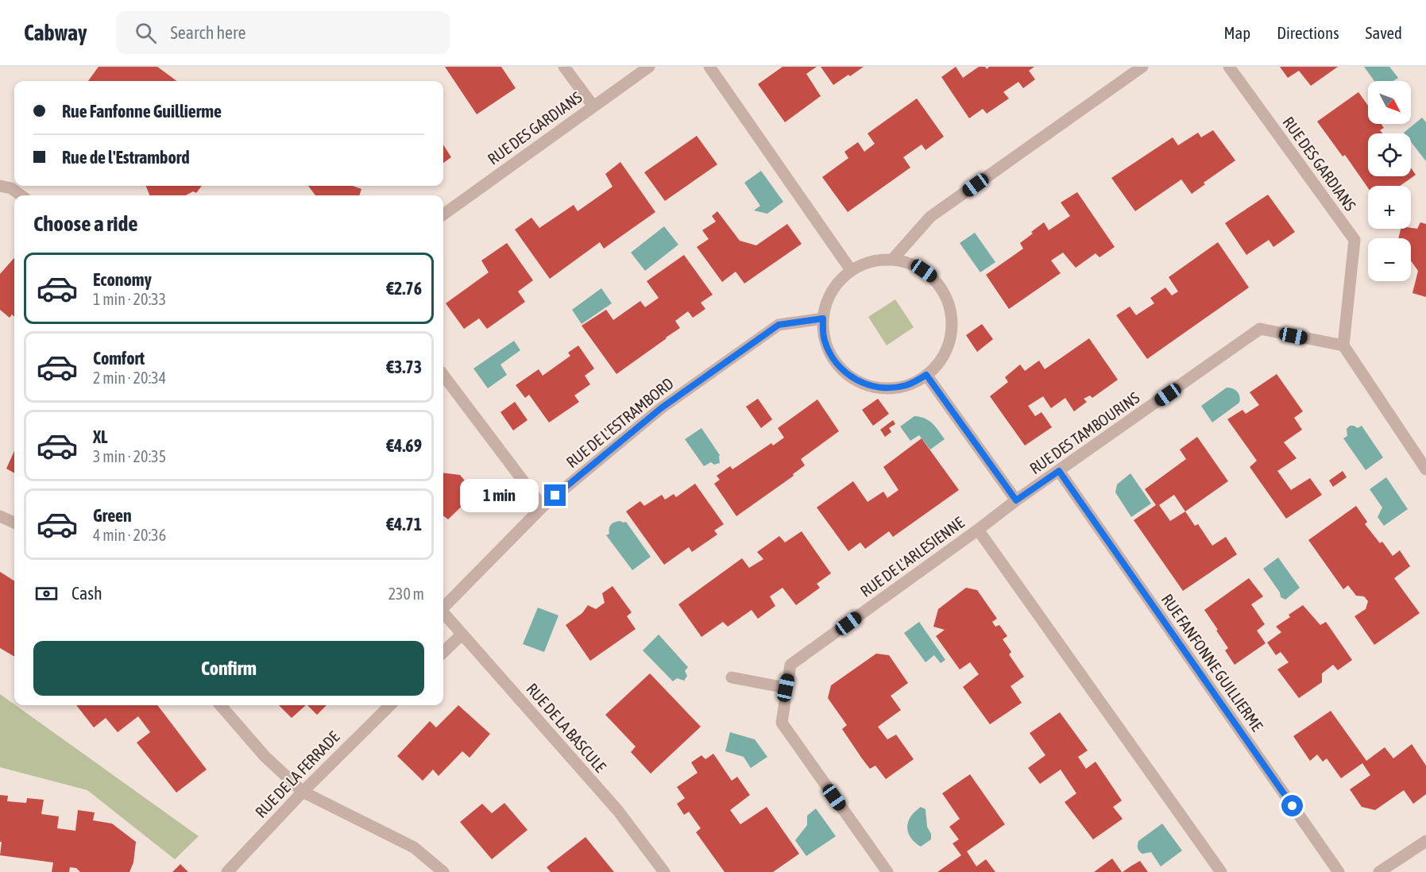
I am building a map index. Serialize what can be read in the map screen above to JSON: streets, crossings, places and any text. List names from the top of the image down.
{
  "streets": {
    "street": [
      "RUE DES GARDIANS",
      "RUE DE L'ESTRAMBORD",
      "RUE DES TAMBOURINS",
      "RUE DE L'ARLESIENNE",
      "RUE FANFONNE GUILLIERME",
      "RUE DE LA BASCULE",
      "RUE DE LA FERRADE"
    ]
  },
  "crossings": [
    ["RUE DES GARDIANS", "RUE DES TAMBOURINS"],
    ["RUE DES TAMBOURINS", "RUE DE L'ARLESIENNE"],
    ["RUE DES TAMBOURINS", "RUE FANFONNE GUILLIERME"]
  ],
  "north": "bottom right",
  "page": {
    "header": "Cabway",
    "search": "Search here",
    "nav": ["Map", "Directions", "Saved"],
    "map_buttons": ["+", "−"],
    "banner": ["Rue Fanfonne Guillierme", "Rue de l'Estrambord"],
    "heading": "Choose a ride",
    "list": [
      {
        "name": "Economy",
        "note": "1 min · 20:33",
        "value": "€2.76"
      },
      {
        "name": "Comfort",
        "note": "2 min · 20:34",
        "value": "€3.73"
      },
      {
        "name": "XL",
        "note": "3 min · 20:35",
        "value": "€4.69"
      },
      {
        "name": "Green",
        "note": "4 min · 20:36",
        "value": "€4.71"
      }
    ],
    "bubble": "1 min",
    "pay": ["Cash", "230 m"],
    "buttons": "Confirm"
  }
}
